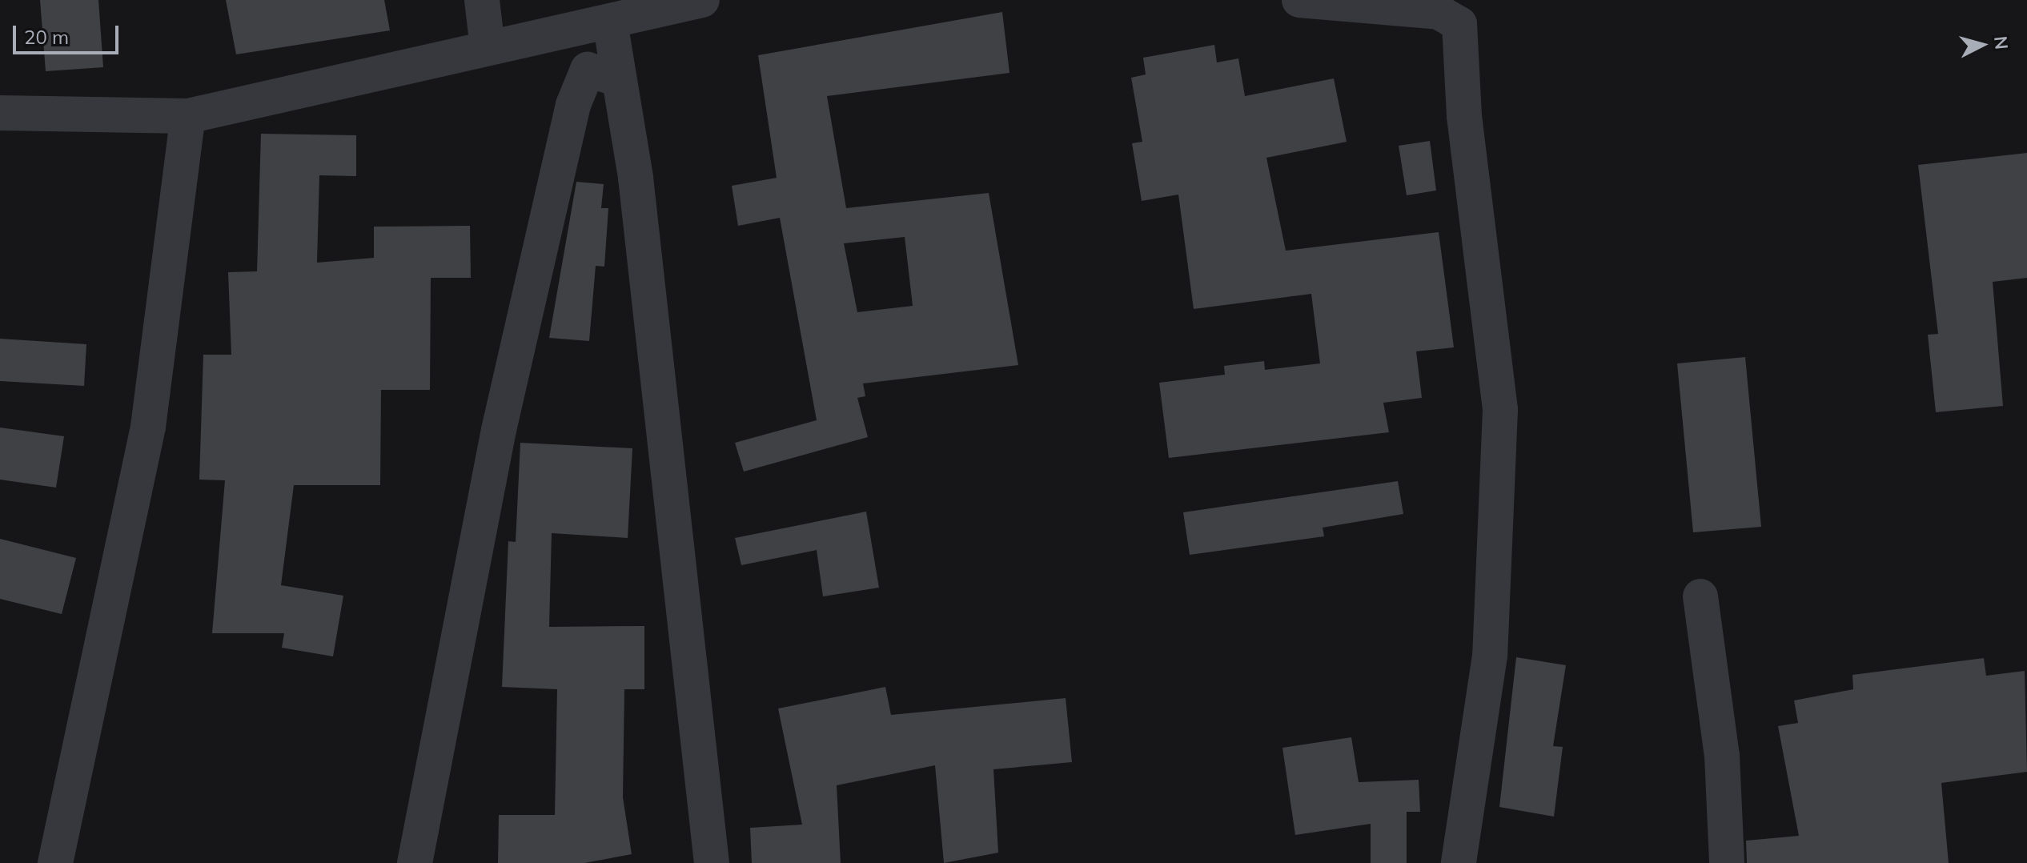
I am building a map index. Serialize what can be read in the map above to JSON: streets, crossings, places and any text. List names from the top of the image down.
{
  "scale_bar": "20 m",
  "north": "right"
}
